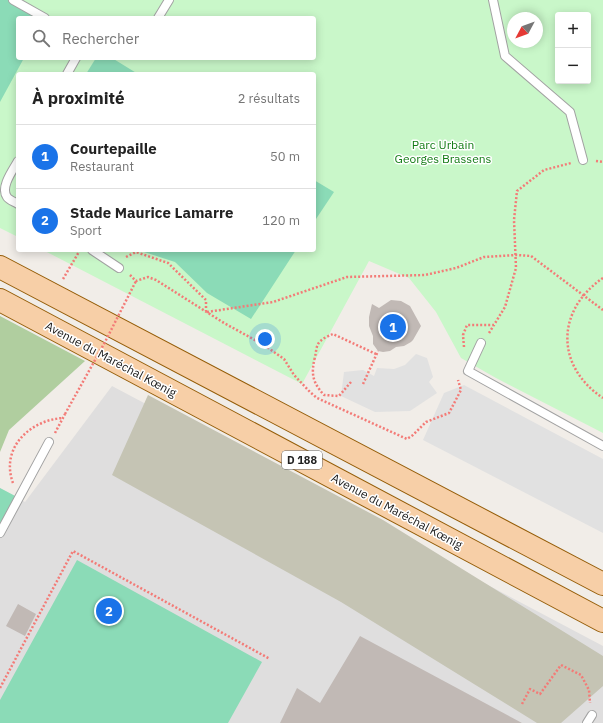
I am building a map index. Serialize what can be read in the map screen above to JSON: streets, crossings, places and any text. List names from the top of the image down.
{
  "streets": {
    "main road": ["Avenue du Maréchal Kœnig", "D 188"]
  },
  "parks": ["Parc Urbain Georges Brassens"],
  "north": "bottom left",
  "page": {
    "map_buttons": ["+", "−"],
    "search": "Rechercher",
    "heading": ["À proximité", "2 résultats"],
    "list": [
      {
        "mark": "1",
        "name": "Courtepaille",
        "note": "Restaurant",
        "value": "50 m"
      },
      {
        "mark": "2",
        "name": "Stade Maurice Lamarre",
        "note": "Sport",
        "value": "120 m"
      }
    ],
    "pins": ["1", "2"]
  }
}
